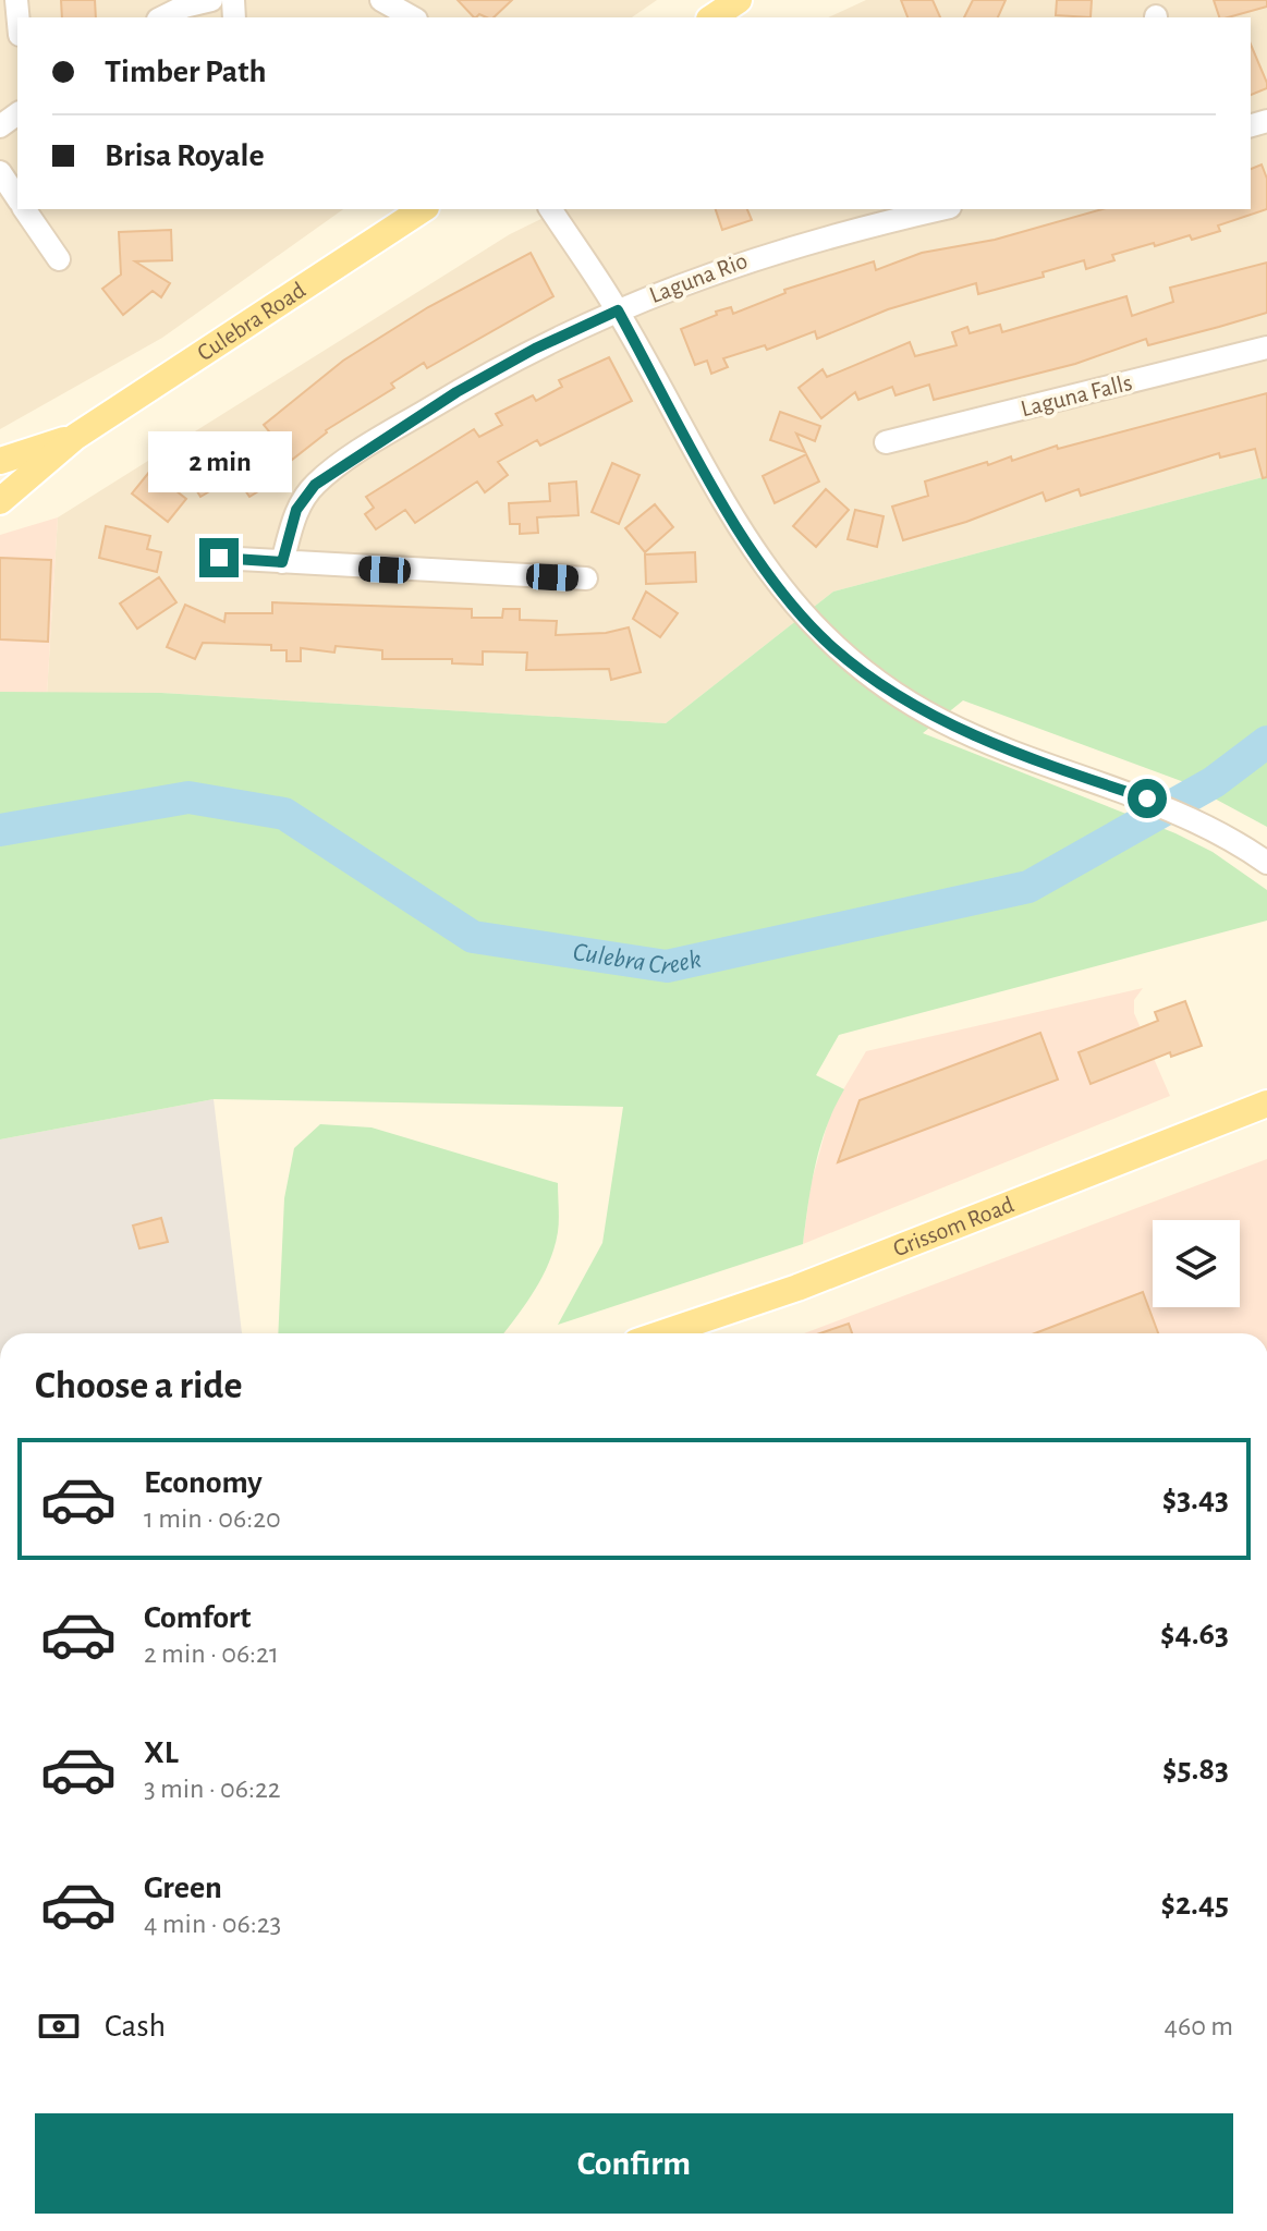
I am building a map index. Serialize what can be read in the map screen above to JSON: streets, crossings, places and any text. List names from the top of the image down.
{
  "streets": {
    "main road": ["Culebra Road", "Grissom Road"],
    "street": ["Laguna Rio", "Laguna Falls"]
  },
  "water": ["Culebra Creek"],
  "page": {
    "banner": ["Timber Path", "Brisa Royale"],
    "bubble": "2 min",
    "heading": "Choose a ride",
    "list": [
      {
        "name": "Economy",
        "note": "1 min · 06:20",
        "value": "$3.43"
      },
      {
        "name": "Comfort",
        "note": "2 min · 06:21",
        "value": "$4.63"
      },
      {
        "name": "XL",
        "note": "3 min · 06:22",
        "value": "$5.83"
      },
      {
        "name": "Green",
        "note": "4 min · 06:23",
        "value": "$2.45"
      }
    ],
    "pay": ["Cash", "460 m"],
    "buttons": "Confirm"
  }
}
